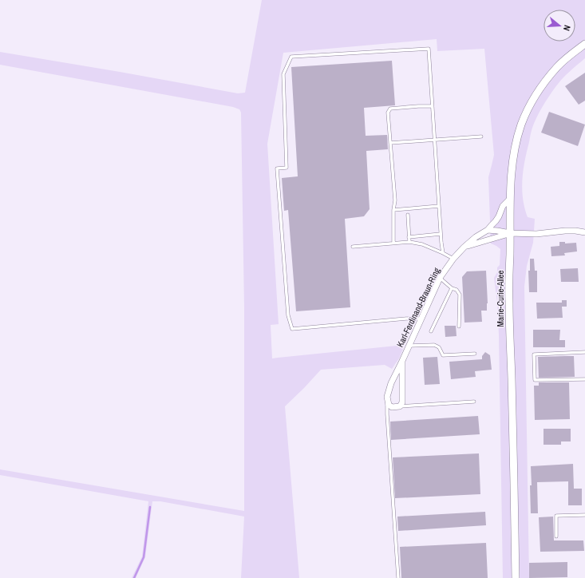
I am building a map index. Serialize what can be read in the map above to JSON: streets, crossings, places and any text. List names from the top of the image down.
{
  "streets": {
    "main road": ["Marie-Curie-Allee"],
    "street": ["Karl-Ferdinand-Braun-Ring"]
  },
  "crossings": [
    ["Marie-Curie-Allee", "Karl-Ferdinand-Braun-Ring"]
  ],
  "north": "right"
}
